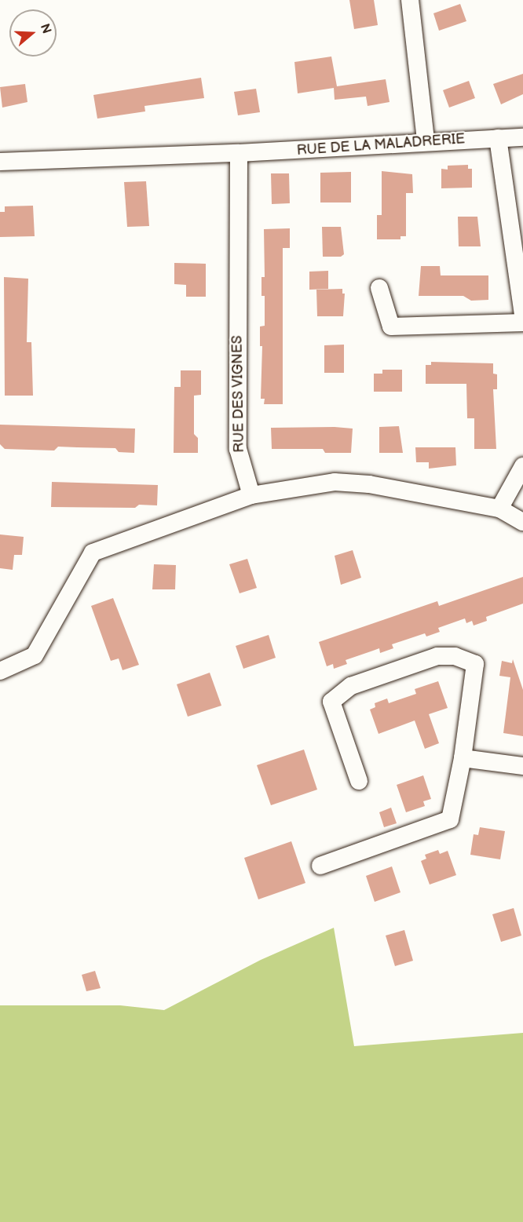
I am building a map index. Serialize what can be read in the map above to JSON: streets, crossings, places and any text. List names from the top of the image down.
{
  "streets": {
    "street": ["RUE DE LA MALADRERIE", "RUE DES VIGNES"]
  },
  "crossings": [
    ["RUE DE LA MALADRERIE", "RUE DES VIGNES"]
  ],
  "north": "right"
}
